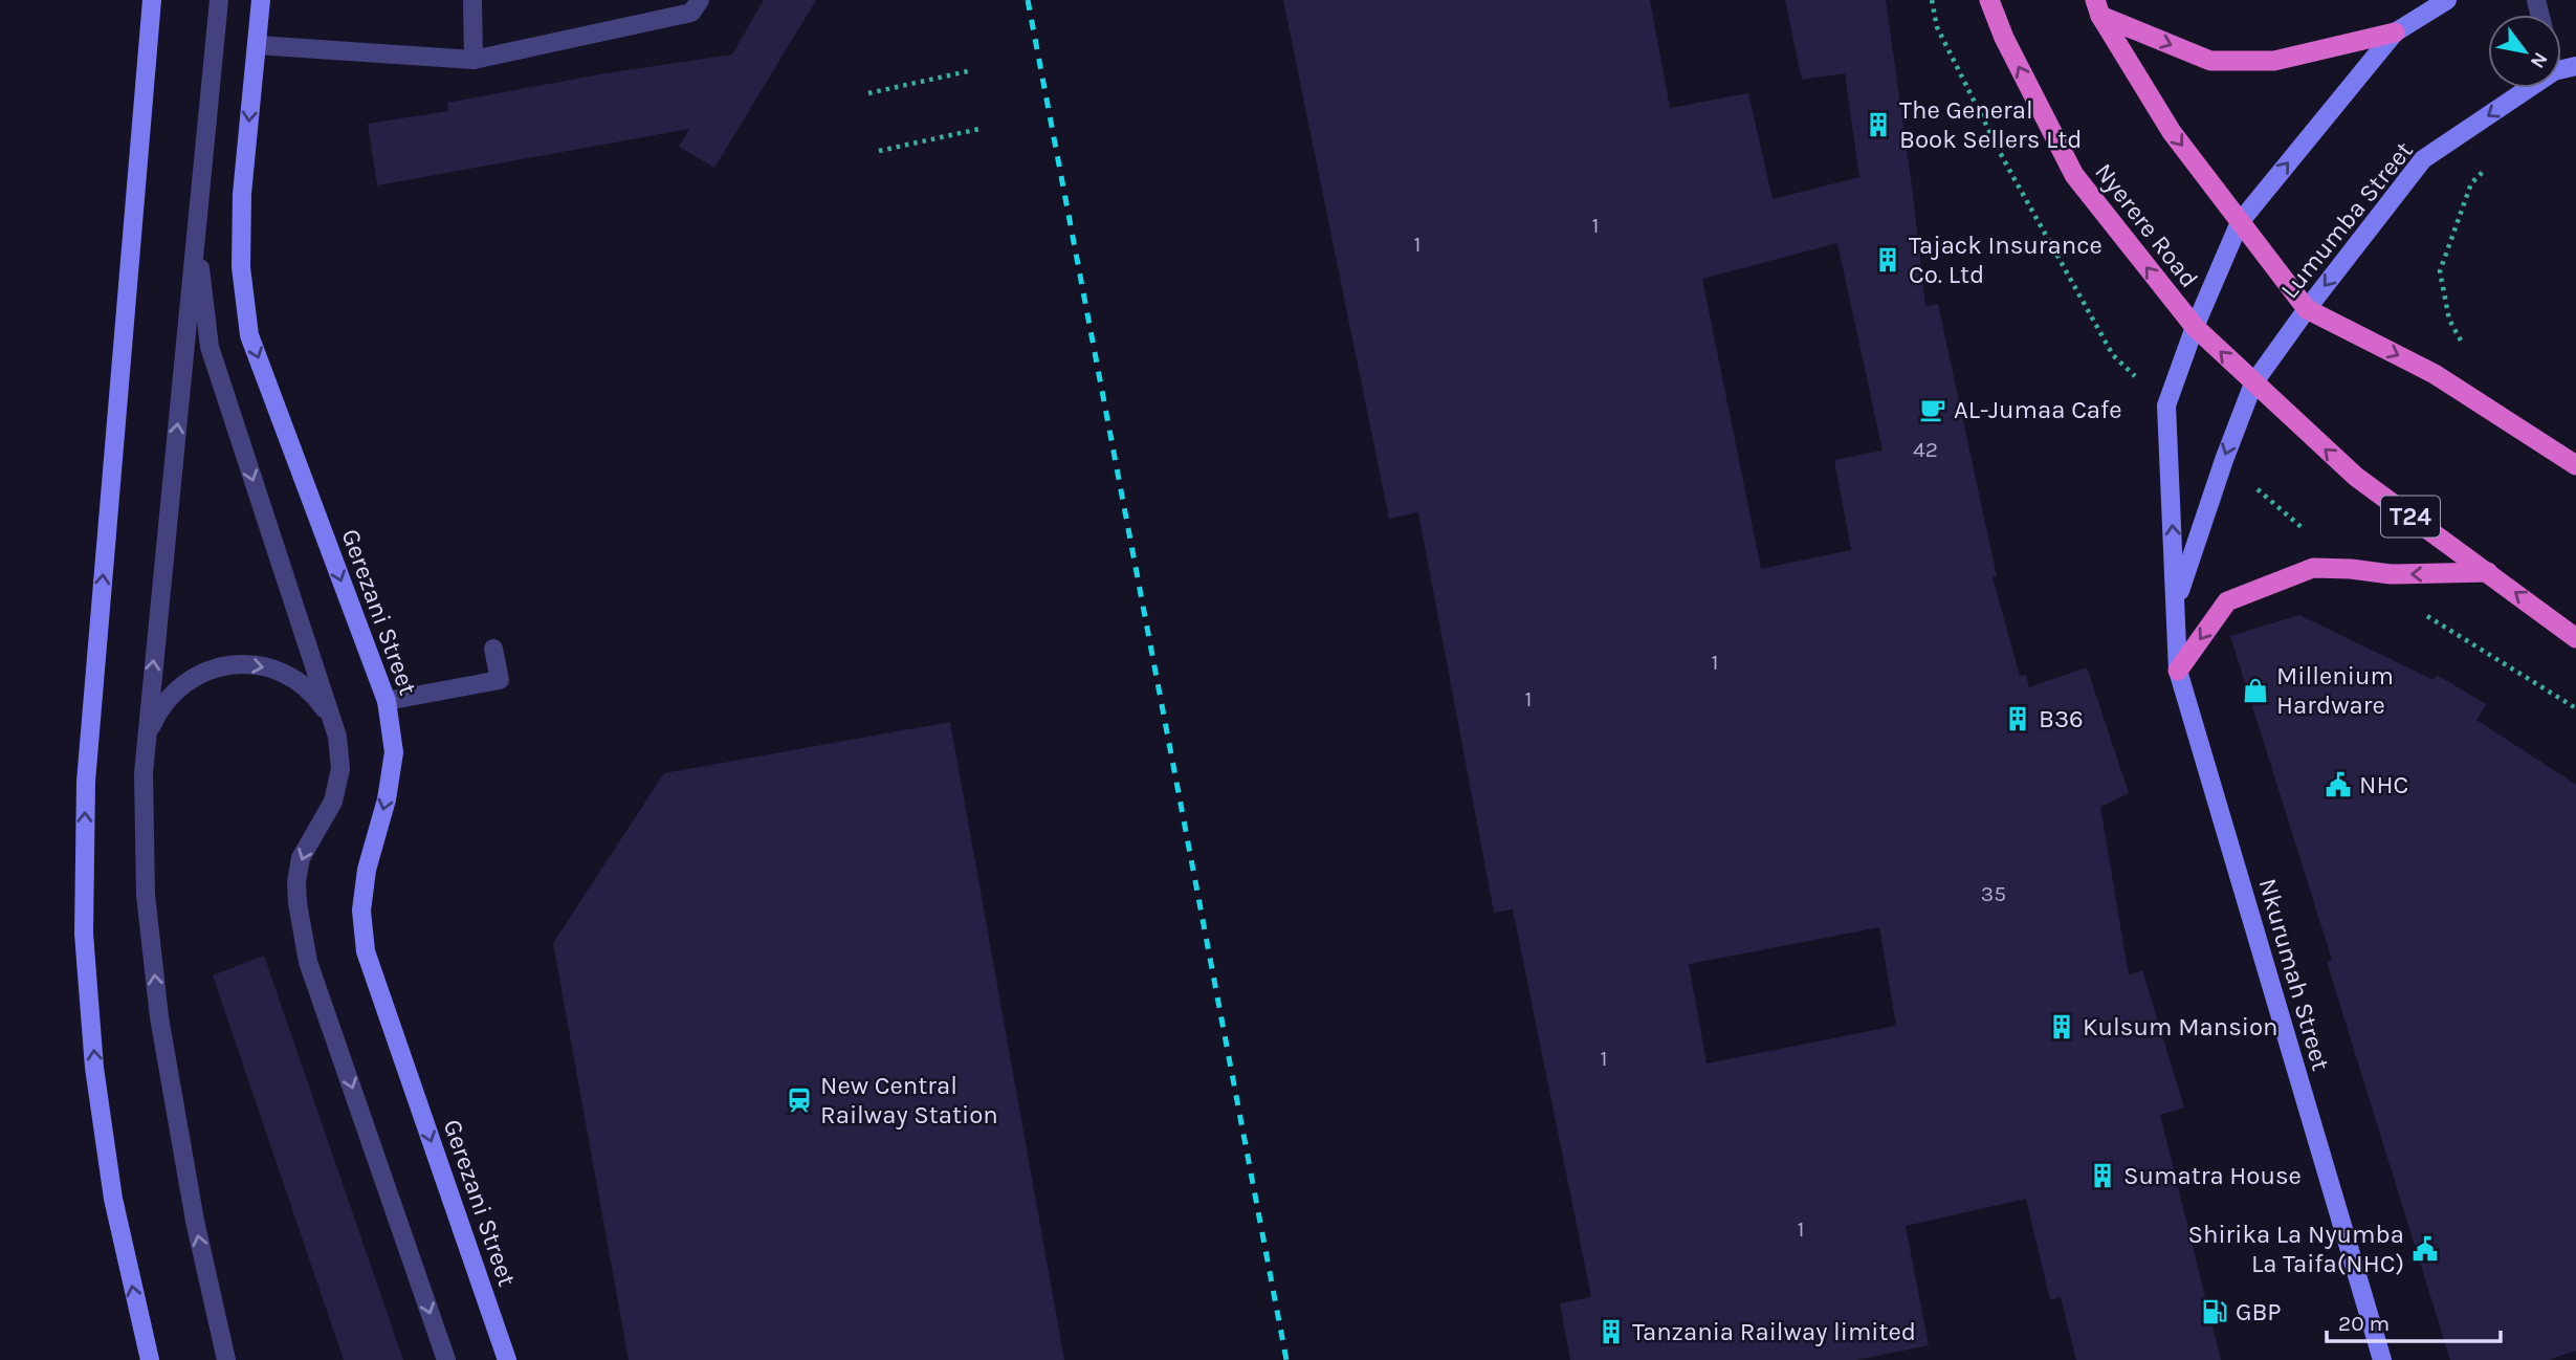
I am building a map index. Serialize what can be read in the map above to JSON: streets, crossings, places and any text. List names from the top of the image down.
{
  "streets": {
    "highway": ["Nyerere Road", "T24"],
    "main road": ["Lumumba Street", "Gerezani Street", "Nkurumah Street"]
  },
  "crossings": [
    ["Lumumba Street", "Nyerere Road"],
    ["Lumumba Street", "T24"],
    ["Lumumba Street", "Nkurumah Street"],
    ["Nyerere Road", "T24"],
    ["Nyerere Road", "Nkurumah Street"],
    ["T24", "Nkurumah Street"]
  ],
  "places": {
    "building": [
      "The General Book Sellers Ltd",
      "Tajack Insurance Co. Ltd",
      "B36",
      "Kulsum Mansion",
      "Sumatra House",
      "Tanzania Railway limited"
    ],
    "cafe": ["AL-Jumaa Cafe"],
    "shop": ["Millenium Hardware"],
    "public building": ["NHC", "Shirika La Nyumba La Taifa(NHC)"],
    "station": ["New Central Railway Station"],
    "fuel station": ["GBP"]
  },
  "house_numbers": [
    "1",
    "1",
    "42",
    "1",
    "1",
    "35",
    "1",
    "1"
  ],
  "scale_bar": "20 m",
  "north": "bottom right"
}
